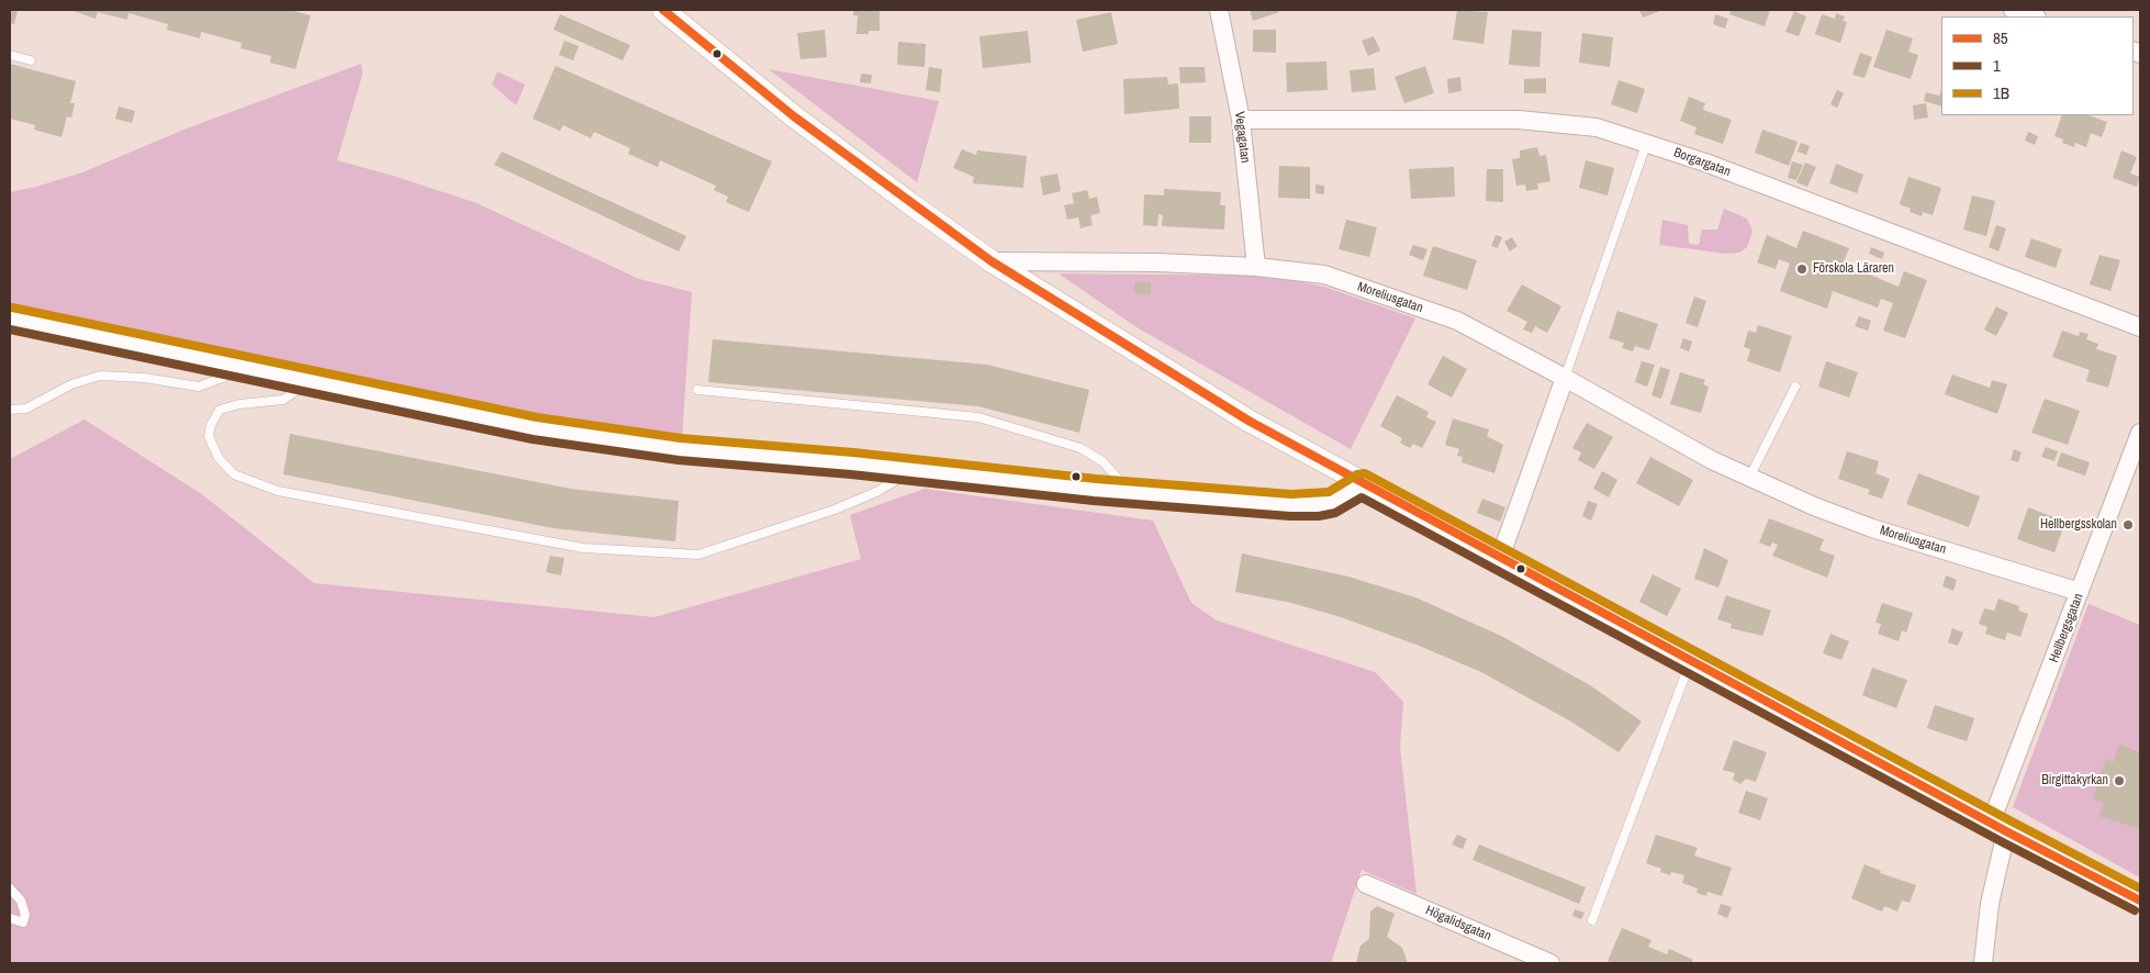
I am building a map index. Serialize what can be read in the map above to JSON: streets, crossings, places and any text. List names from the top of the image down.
{
  "streets": {
    "street": [
      "Vegagatan",
      "Borgargatan",
      "Moreliusgatan",
      "Hellbergsgatan",
      "Högalidsgatan"
    ]
  },
  "crossings": [
    ["Vegagatan", "Borgargatan"],
    ["Vegagatan", "Moreliusgatan"],
    ["Moreliusgatan", "Hellbergsgatan"]
  ],
  "places": ["Förskola Läraren", "Hellbergsskolan", "Birgittakyrkan"],
  "lines": ["transit line 85", "transit line 1B", "transit line 1"],
  "legend": ["85", "1", "1B"]
}
